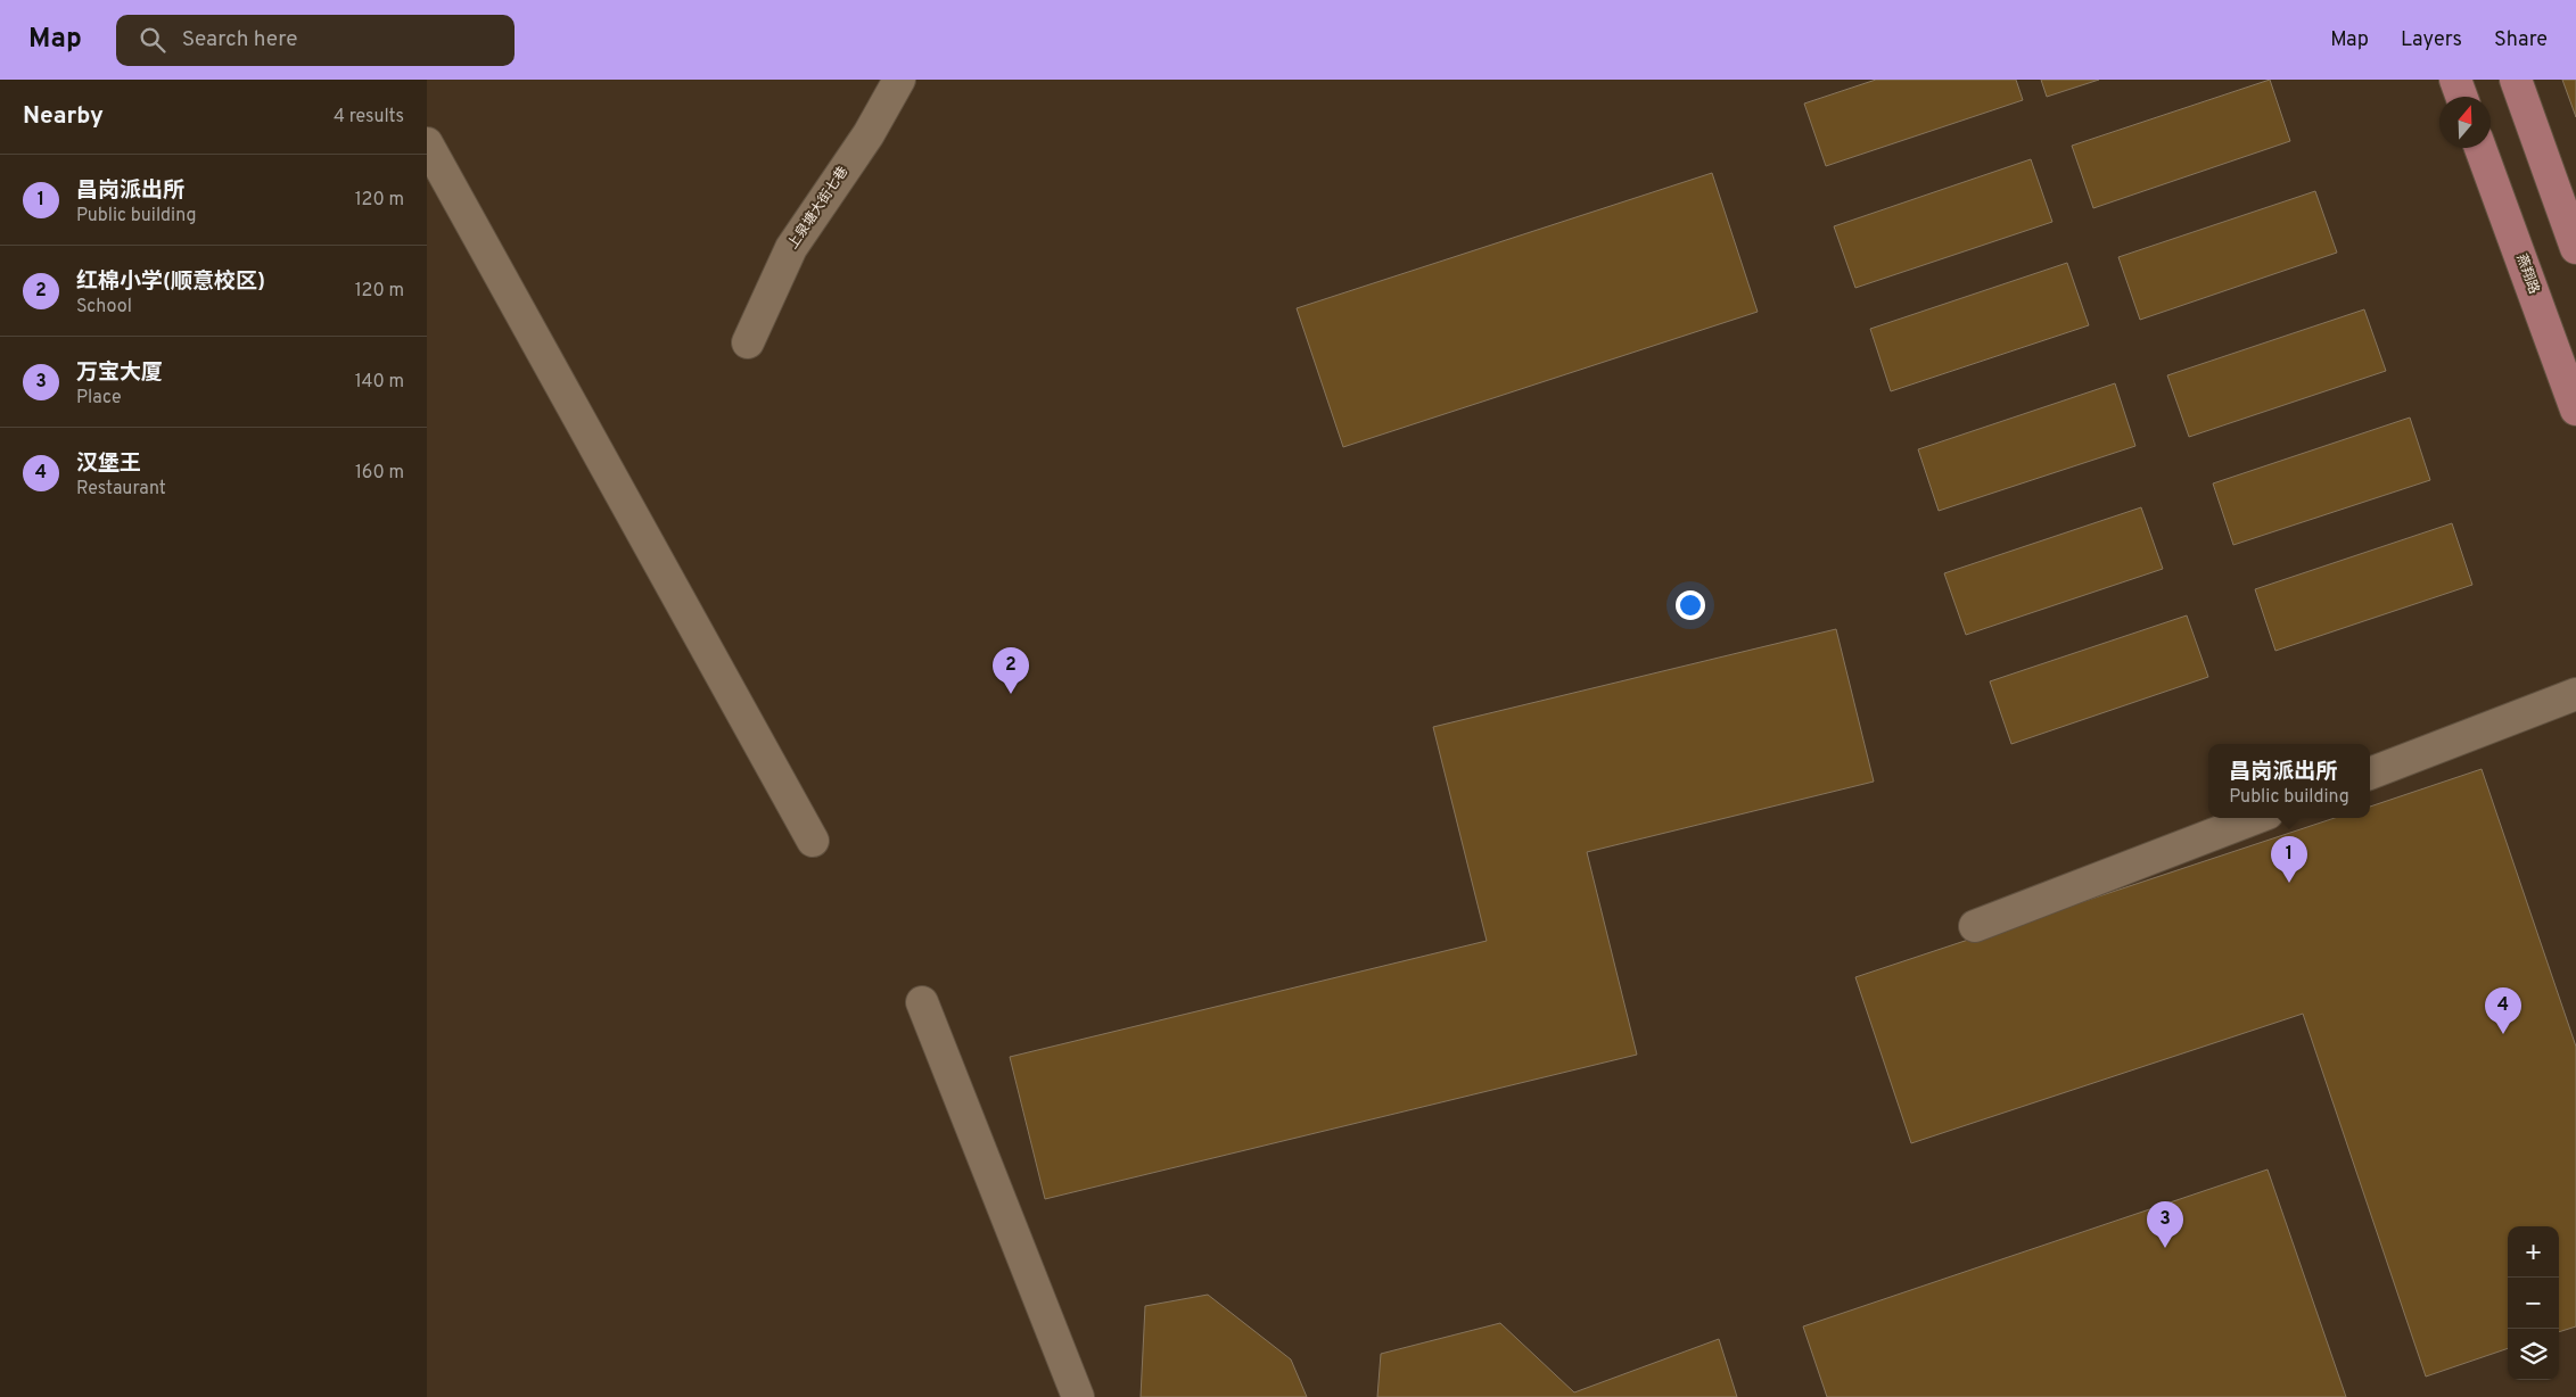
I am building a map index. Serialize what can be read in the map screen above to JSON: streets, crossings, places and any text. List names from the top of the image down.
{
  "streets": {
    "main road": ["燕翔路"],
    "street": ["上泉塘大街七巷"]
  },
  "north": "top",
  "page": {
    "header": "Map",
    "search": "Search here",
    "nav": ["Map", "Layers", "Share"],
    "heading": ["Nearby", "4 results"],
    "list": [
      {
        "mark": "1",
        "name": "昌岗派出所",
        "note": "Public building",
        "value": "120 m"
      },
      {
        "mark": "2",
        "name": "红棉小学(顺意校区)",
        "note": "School",
        "value": "120 m"
      },
      {
        "mark": "3",
        "name": "万宝大厦",
        "note": "Place",
        "value": "140 m"
      },
      {
        "mark": "4",
        "name": "汉堡王",
        "note": "Restaurant",
        "value": "160 m"
      }
    ],
    "pins": [
      "2",
      "1",
      "4",
      "3"
    ],
    "popup": ["昌岗派出所", "Public building"],
    "map_buttons": ["+", "−"]
  }
}
